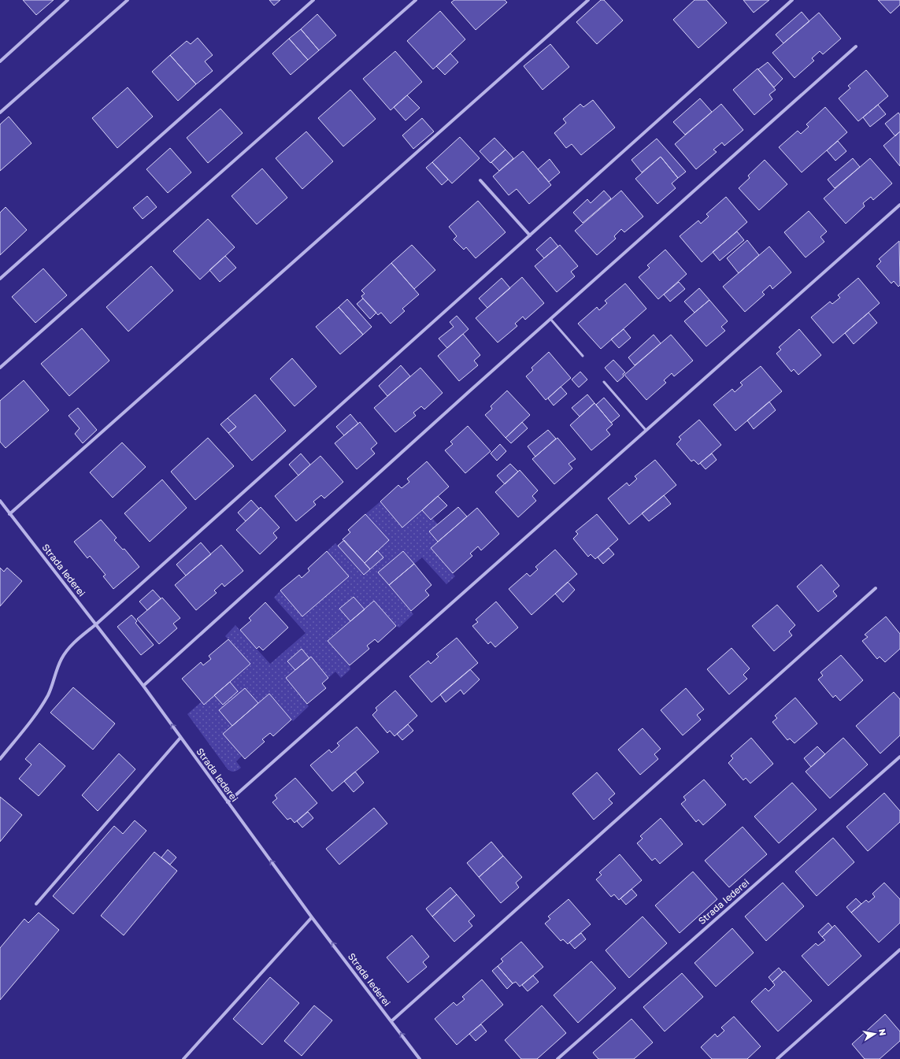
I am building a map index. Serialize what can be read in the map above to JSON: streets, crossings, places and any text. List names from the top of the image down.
{
  "streets": {
    "street": ["Strada Iederei"]
  },
  "north": "right"
}
